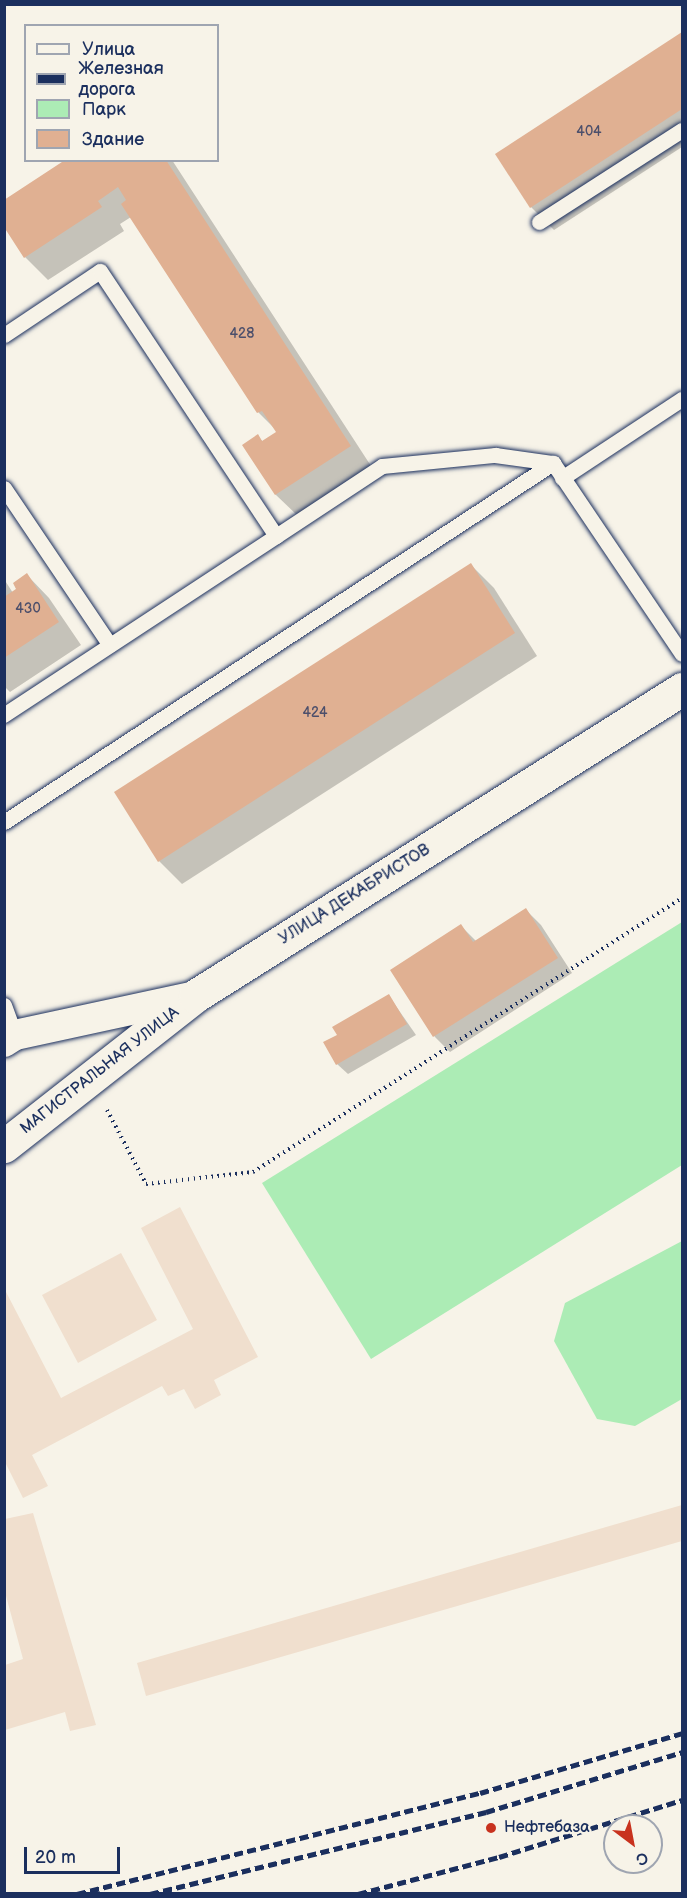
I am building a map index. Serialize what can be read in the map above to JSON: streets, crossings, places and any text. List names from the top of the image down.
{
  "streets": {
    "main road": ["УЛИЦА ДЕКАБРИСТОВ", "МАГИСТРАЛЬНАЯ УЛИЦА"]
  },
  "crossings": [
    ["УЛИЦА ДЕКАБРИСТОВ", "МАГИСТРАЛЬНАЯ УЛИЦА"]
  ],
  "places": ["Нефтебаза"],
  "house_numbers": [
    "404",
    "428",
    "430",
    "424"
  ],
  "legend": [
    "Улица",
    "Железная дорога",
    "Парк",
    "Здание"
  ],
  "scale_bar": "20 m",
  "north": "bottom right"
}
